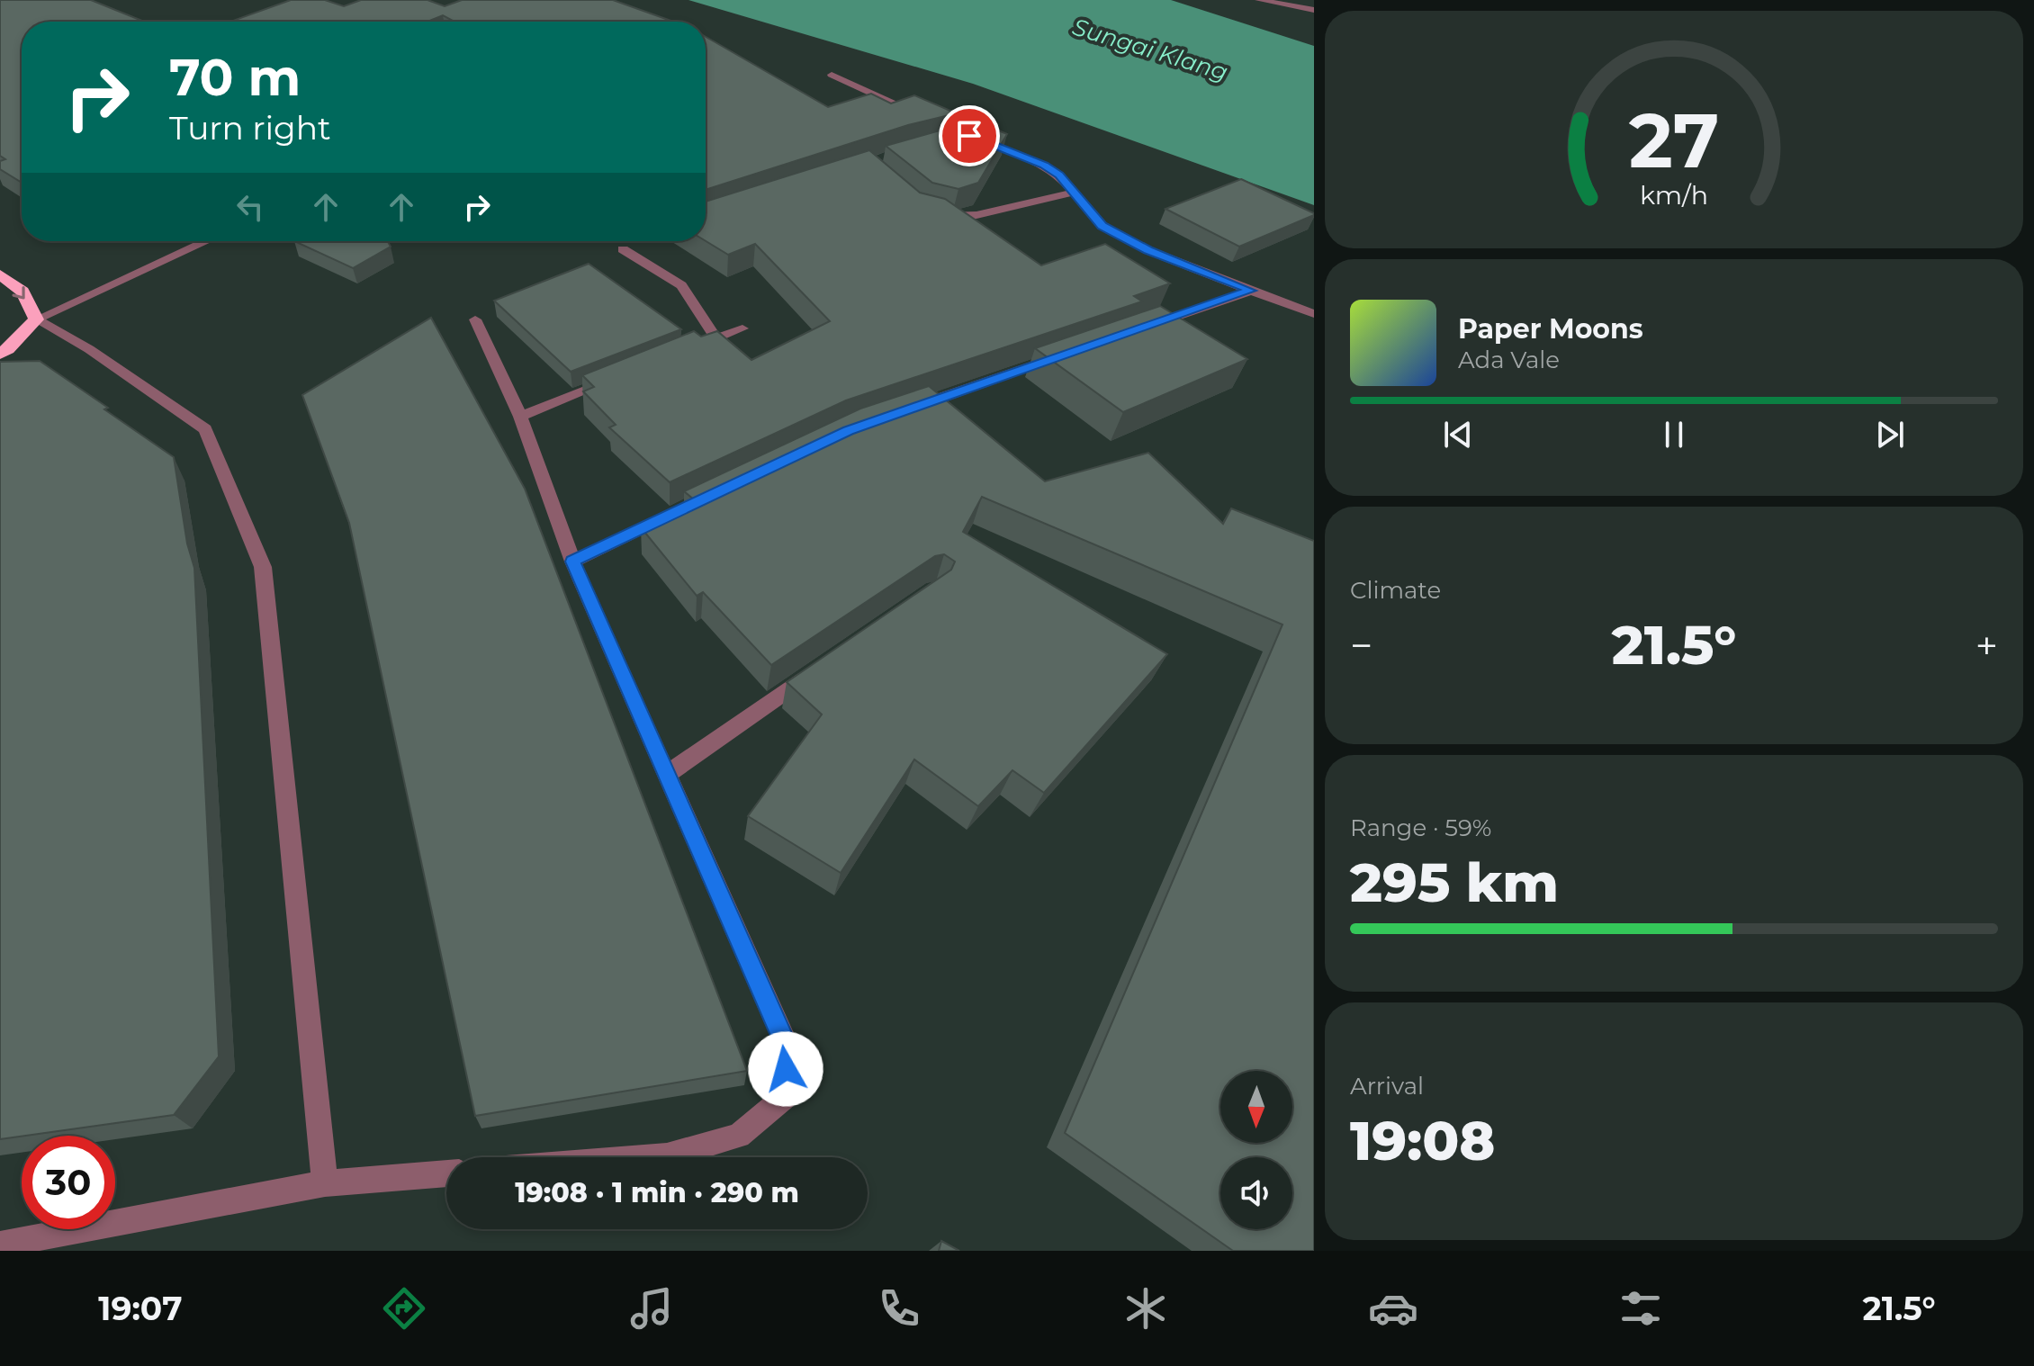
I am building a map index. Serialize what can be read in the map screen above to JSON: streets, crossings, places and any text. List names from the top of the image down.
{
  "water": ["Sungai Klang"],
  "north": "bottom",
  "page": {
    "turn": ["70 m", "Turn right"],
    "song": ["Paper Moons", "Ada Vale"],
    "tile": [
      "Climate",
      ["Range · 59%", "295 km"],
      ["Arrival", "19:08"]
    ],
    "heat": ["−", "21.5°", "+"],
    "limit": "30",
    "trip": "19:08 · 1 min · 290 m",
    "tabs": ["19:07", "21.5°"],
    "gauge": ["27", "km/h"]
  }
}
